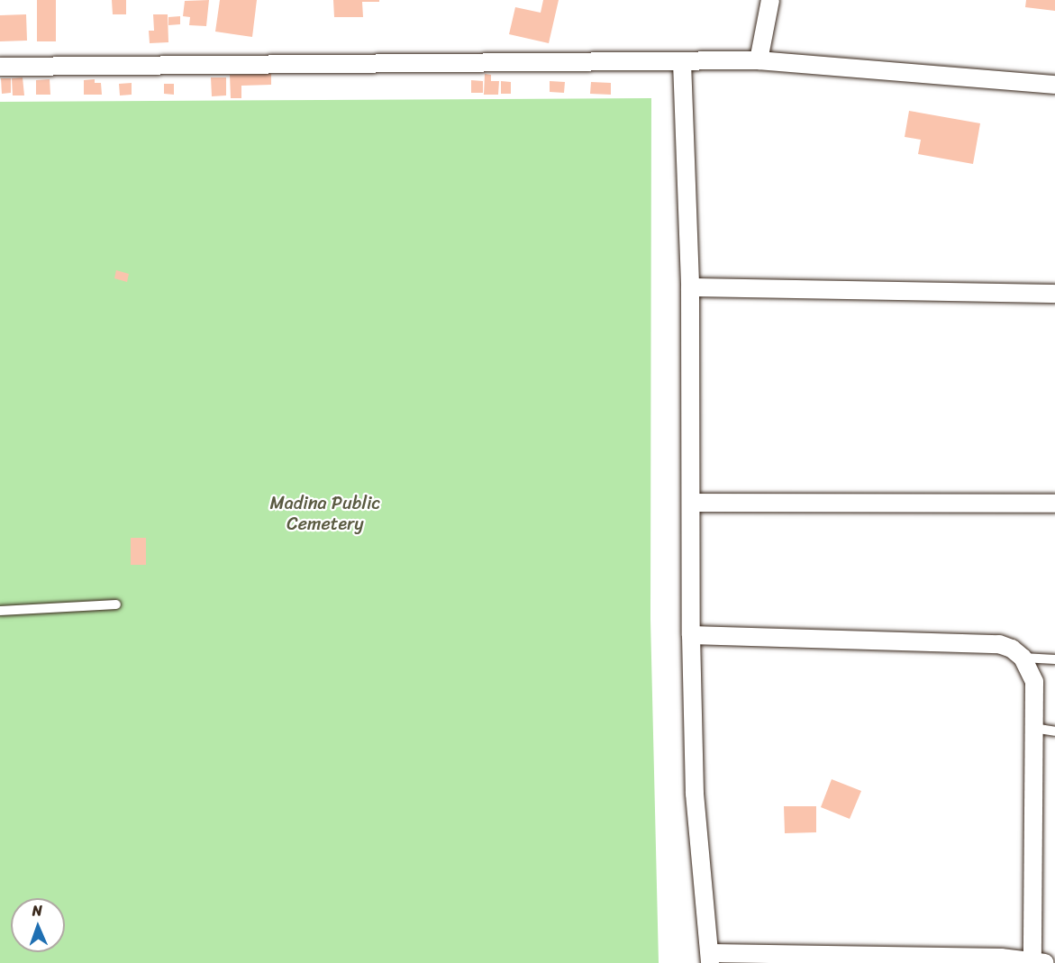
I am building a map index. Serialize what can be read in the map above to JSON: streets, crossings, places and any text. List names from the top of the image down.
{
  "parks": ["Madina Public Cemetery"],
  "north": "top"
}
